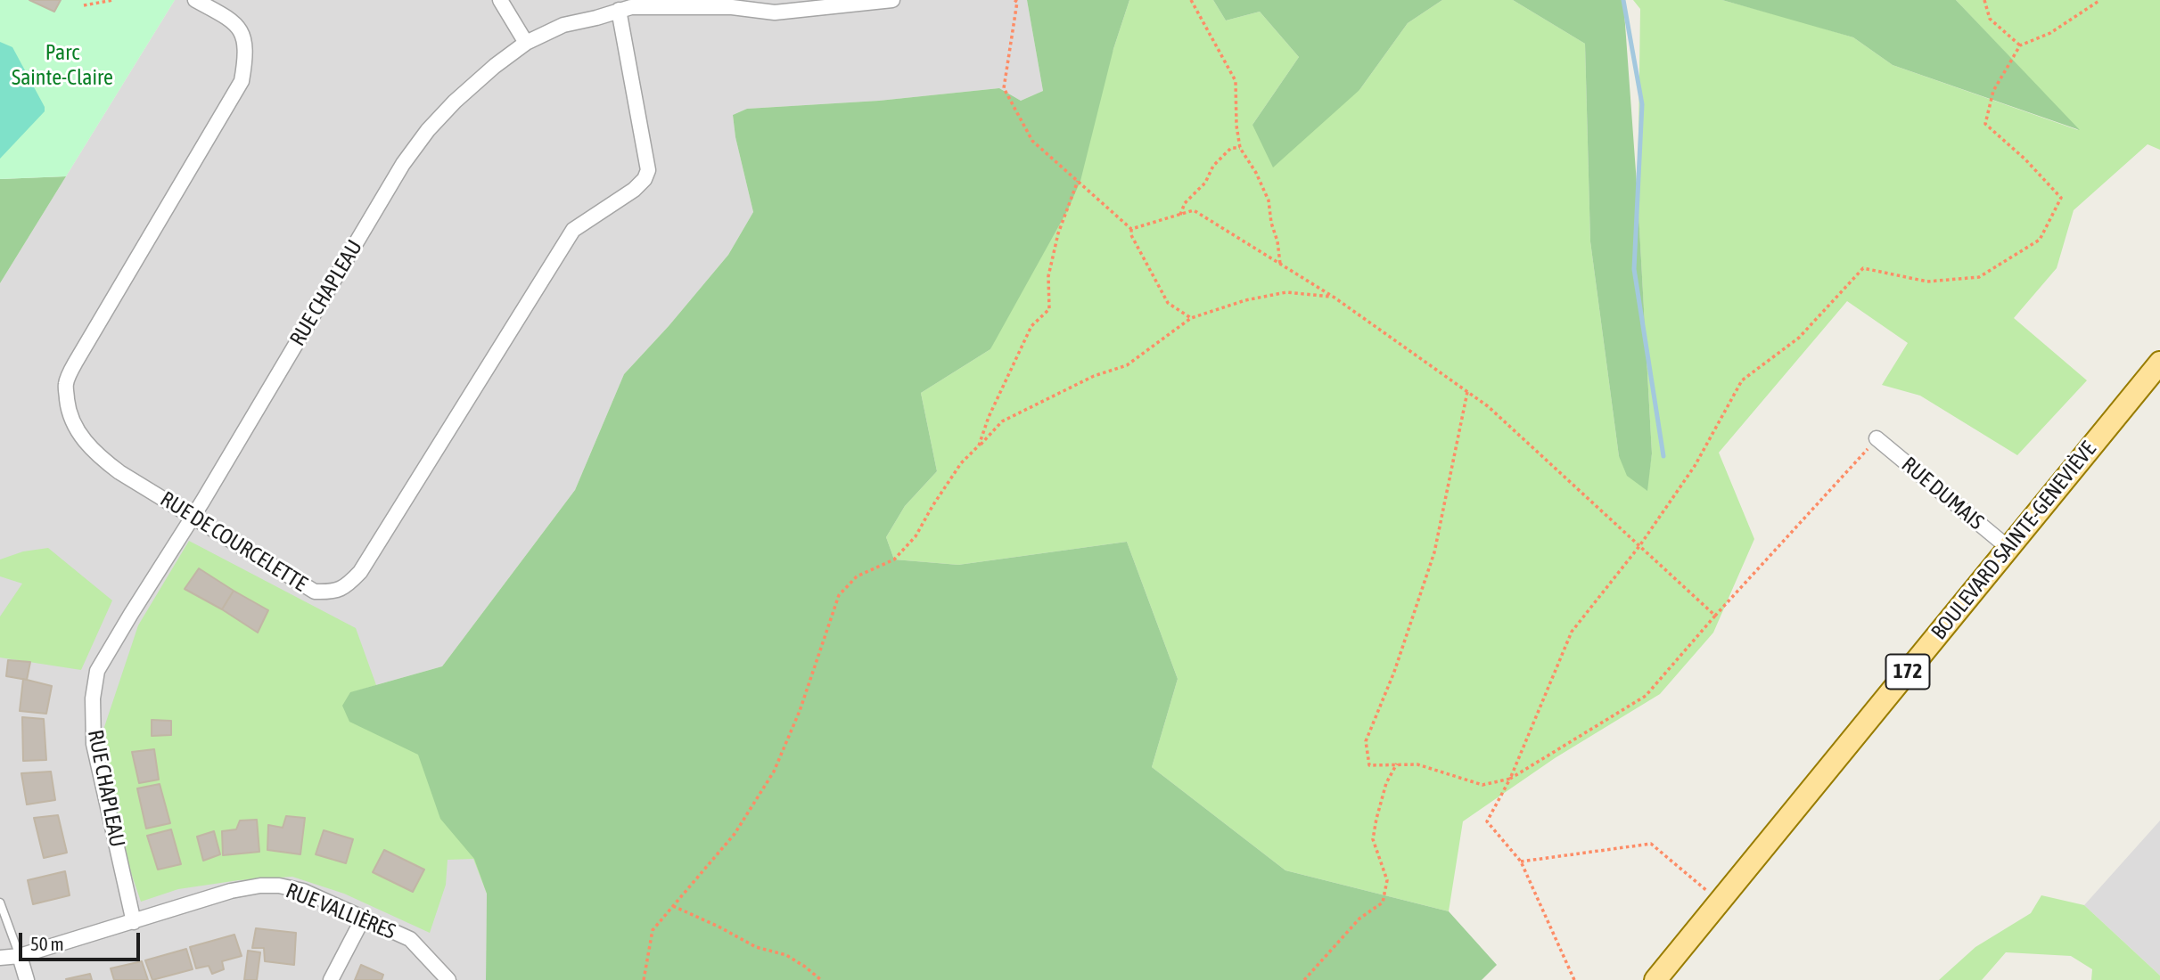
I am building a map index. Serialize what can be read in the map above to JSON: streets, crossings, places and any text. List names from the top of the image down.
{
  "streets": {
    "main road": ["BOULEVARD SAINTE-GENEVIÈVE", "172"],
    "street": [
      "RUE CHAPLEAU",
      "RUE DUMAIS",
      "RUE DE COURCELETTE",
      "RUE VALLIÈRES"
    ]
  },
  "crossings": [
    ["RUE CHAPLEAU", "RUE DE COURCELETTE"],
    ["RUE CHAPLEAU", "RUE VALLIÈRES"],
    ["RUE DUMAIS", "BOULEVARD SAINTE-GENEVIÈVE"]
  ],
  "parks": ["Parc Sainte-Claire"],
  "scale_bar": "50 m"
}
